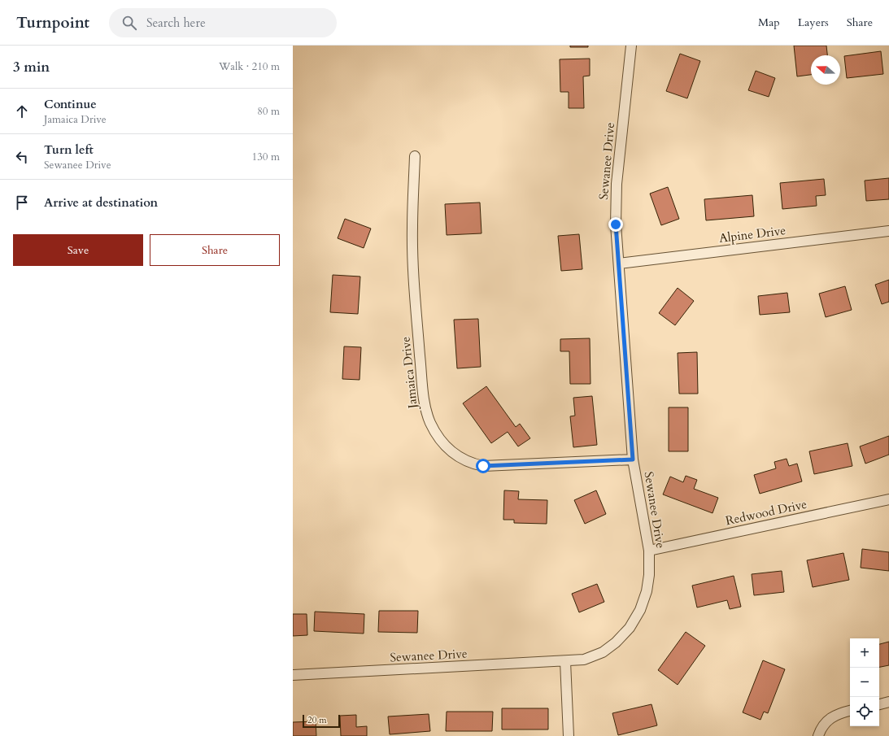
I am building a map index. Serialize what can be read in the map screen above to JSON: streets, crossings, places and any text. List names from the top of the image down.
{
  "streets": {
    "street": [
      "Sewanee Drive",
      "Alpine Drive",
      "Jamaica Drive",
      "Redwood Drive"
    ]
  },
  "crossings": [
    ["Sewanee Drive", "Alpine Drive"],
    ["Sewanee Drive", "Jamaica Drive"],
    ["Sewanee Drive", "Redwood Drive"]
  ],
  "scale_bar": "20 m",
  "north": "left",
  "page": {
    "header": "Turnpoint",
    "search": "Search here",
    "nav": ["Map", "Layers", "Share"],
    "heading": ["3 min", "Walk · 210 m"],
    "list": [
      ["Continue", "Jamaica Drive", "80 m"],
      ["Turn left", "Sewanee Drive", "130 m"],
      "Arrive at destination"
    ],
    "buttons": ["Save", "Share"],
    "map_buttons": ["+", "−"],
    "scale": "20 m"
  }
}
